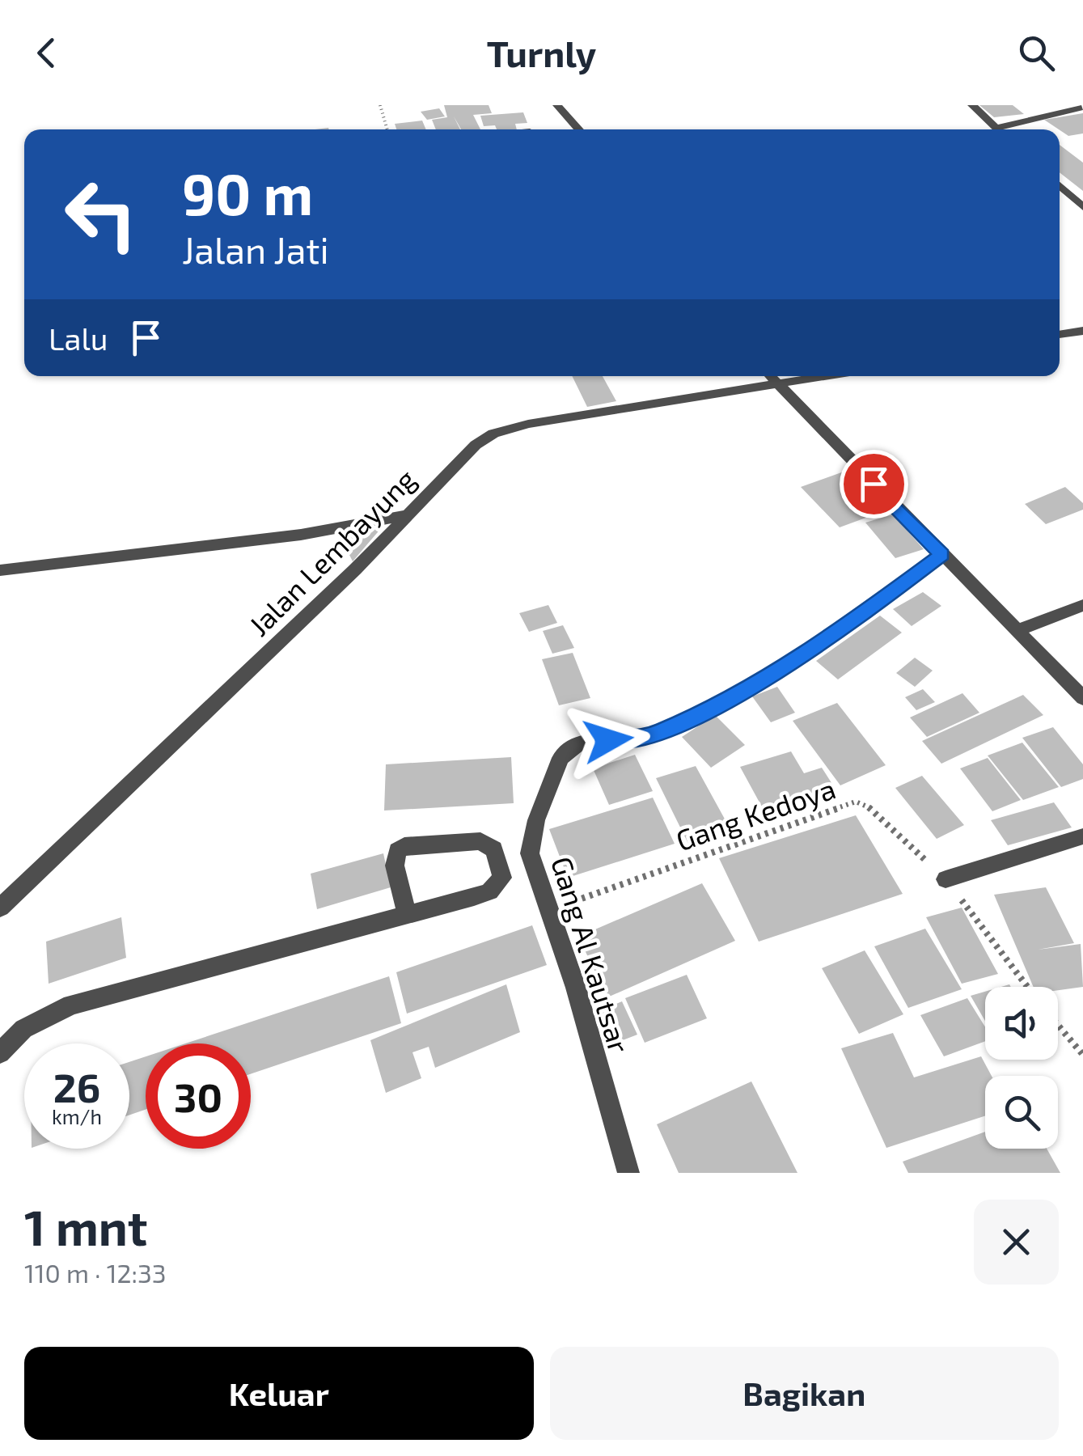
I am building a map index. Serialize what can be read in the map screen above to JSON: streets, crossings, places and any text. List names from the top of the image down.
{
  "streets": {
    "street": ["Jalan Lembayung", "Gang Al Kautsar"],
    "path": ["Gang Kedoya"]
  },
  "crossings": [
    ["Gang Kedoya", "Gang Al Kautsar"]
  ],
  "page": {
    "header": "Turnly",
    "turn": ["90 m", "Jalan Jati"],
    "then": "Lalu",
    "speed": "26 km/h",
    "limit": "30",
    "heading": ["1 mnt", "110 m · 12:33"],
    "buttons": ["Keluar", "Bagikan"]
  }
}
